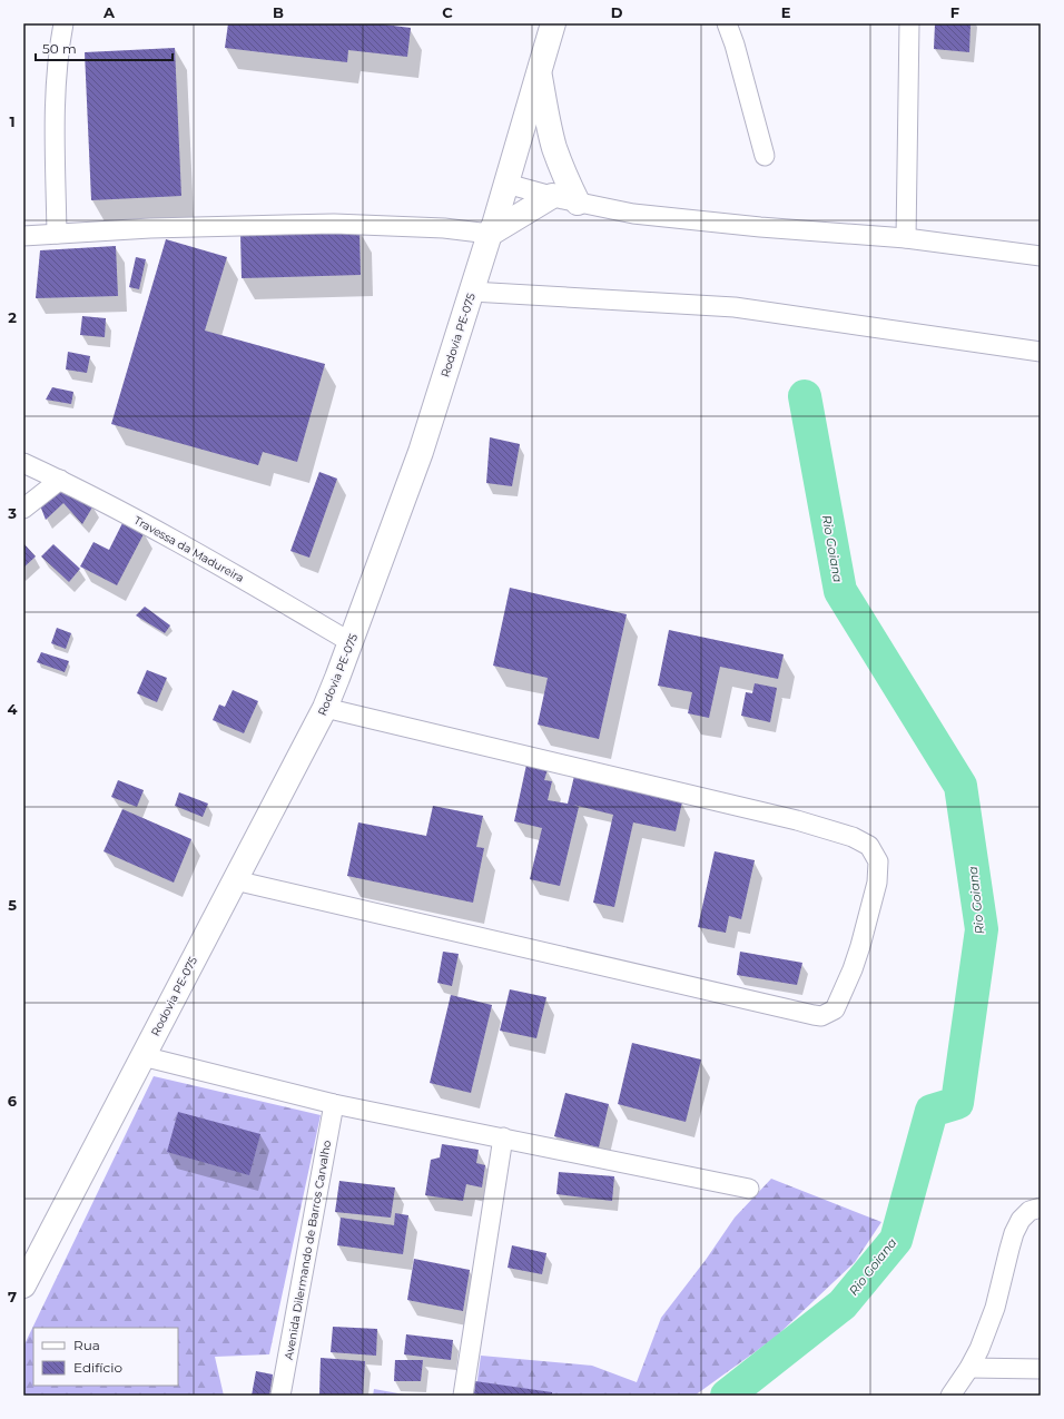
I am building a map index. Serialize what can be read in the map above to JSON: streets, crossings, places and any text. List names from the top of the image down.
{
  "streets": {
    "main road": ["Rodovia PE-075"],
    "street": ["Travessa da Madureira", "Avenida Dilermando de Barros Carvalho"]
  },
  "crossings": [
    ["Rodovia PE-075", "Travessa da Madureira"]
  ],
  "water": ["Rio Goiana"],
  "legend": ["Rua", "Edifício"],
  "scale_bar": "50 m",
  "grid": {
    "columns": [
      "A",
      "B",
      "C",
      "D",
      "E",
      "F"
    ],
    "rows": [
      "1",
      "2",
      "3",
      "4",
      "5",
      "6",
      "7"
    ]
  }
}
